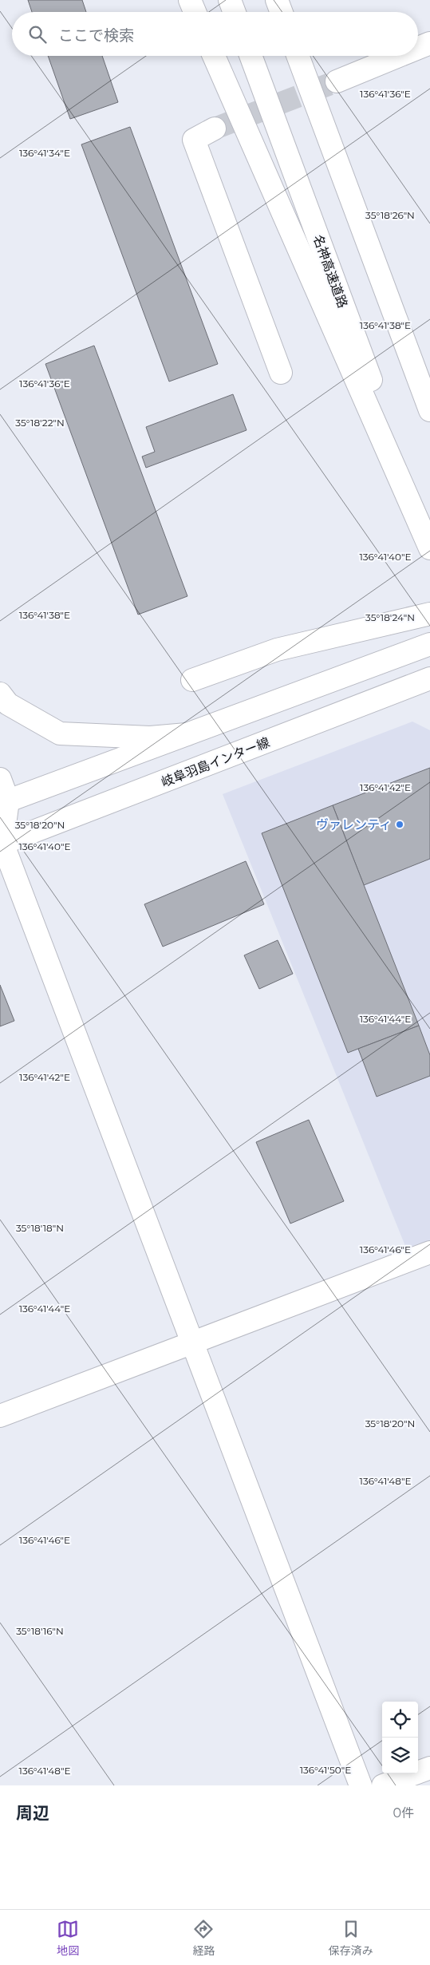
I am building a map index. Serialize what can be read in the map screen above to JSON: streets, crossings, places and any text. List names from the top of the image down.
{
  "streets": {
    "main road": ["名神高速道路", "岐阜羽島インター線"]
  },
  "places": ["ヴァレンティ"],
  "page": {
    "search": "ここで検索",
    "heading": ["周辺", "0件"],
    "nav": ["地図", "経路", "保存済み"]
  },
  "coordinates": [
    "136°41'36\"E",
    "136°41'34\"E",
    "35°18'26\"N",
    "136°41'38\"E",
    "35°18'22\"N",
    "136°41'40\"E",
    "35°18'24\"N",
    "136°41'42\"E",
    "35°18'20\"N",
    "136°41'44\"E",
    "35°18'18\"N",
    "136°41'46\"E",
    "136°41'48\"E",
    "35°18'16\"N",
    "136°41'50\"E"
  ]
}
